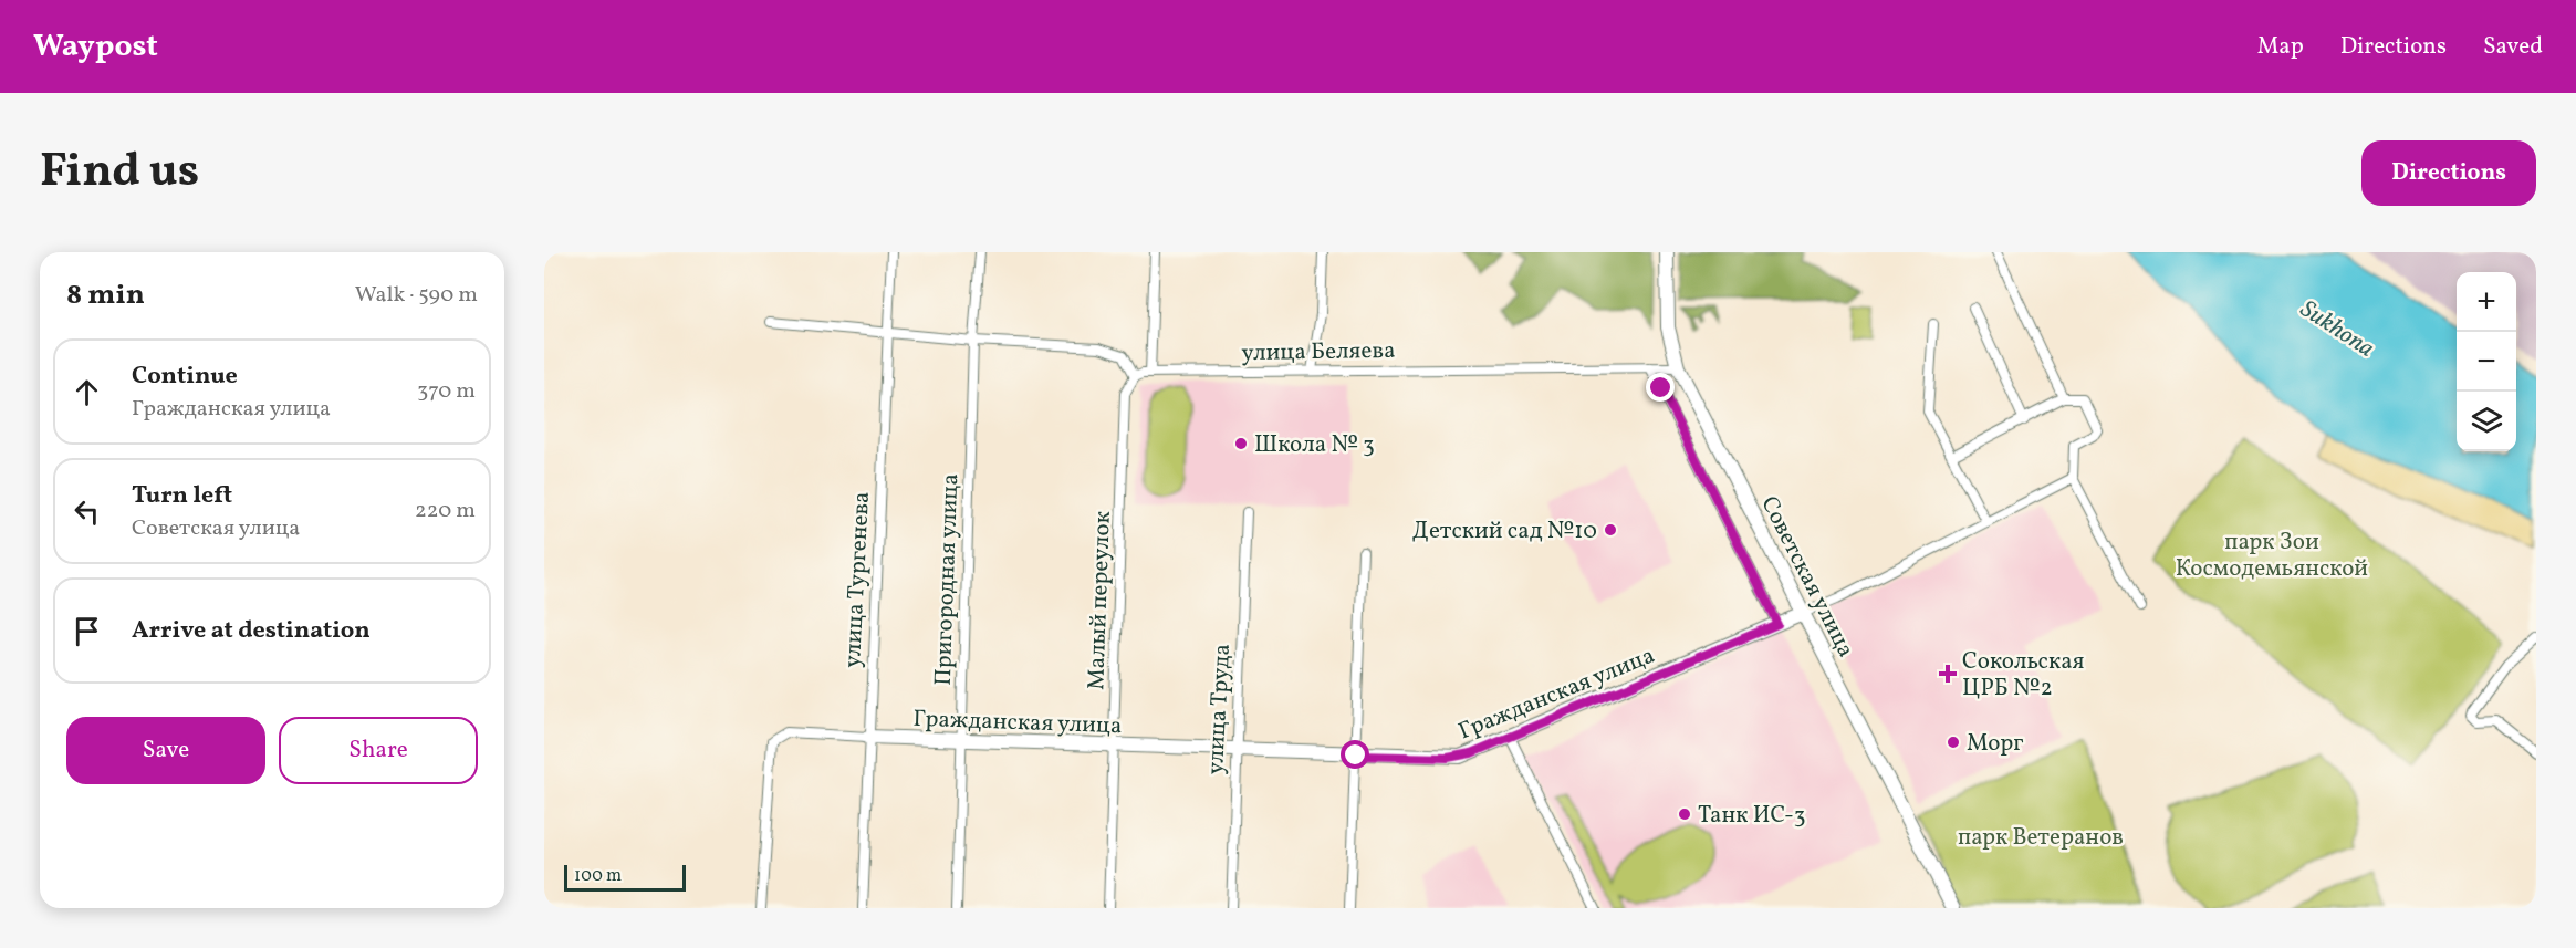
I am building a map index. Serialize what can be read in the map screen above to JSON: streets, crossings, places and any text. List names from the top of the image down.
{
  "streets": {
    "street": [
      "улица Беляева",
      "Советская улица",
      "улица Тургенева",
      "Пригородная улица",
      "Малый переулок",
      "Гражданская улица",
      "улица Труда"
    ]
  },
  "crossings": [
    ["улица Беляева", "Советская улица"],
    ["улица Беляева", "Малый переулок"],
    ["Советская улица", "Гражданская улица"],
    ["улица Тургенева", "Гражданская улица"],
    ["Пригородная улица", "Гражданская улица"],
    ["Малый переулок", "Гражданская улица"],
    ["Гражданская улица", "улица Труда"]
  ],
  "water": ["Sukhona"],
  "parks": ["парк Зои Космодемьянской", "парк Ветеранов"],
  "places": {
    "other": [
      "Школа № 3",
      "Детский сад №10",
      "Морг",
      "Танк ИС-3"
    ],
    "health": ["Сокольская ЦРБ №2"]
  },
  "scale_bar": "100 m",
  "page": {
    "header": "Waypost",
    "nav": ["Map", "Directions", "Saved"],
    "title": "Find us",
    "buttons": [
      "Directions",
      ["Save", "Share"]
    ],
    "heading": ["8 min", "Walk · 590 m"],
    "map_buttons": ["+", "−"],
    "list": [
      ["Continue", "Гражданская улица", "370 m"],
      ["Turn left", "Советская улица", "220 m"],
      "Arrive at destination"
    ],
    "scale": "100 m"
  }
}
